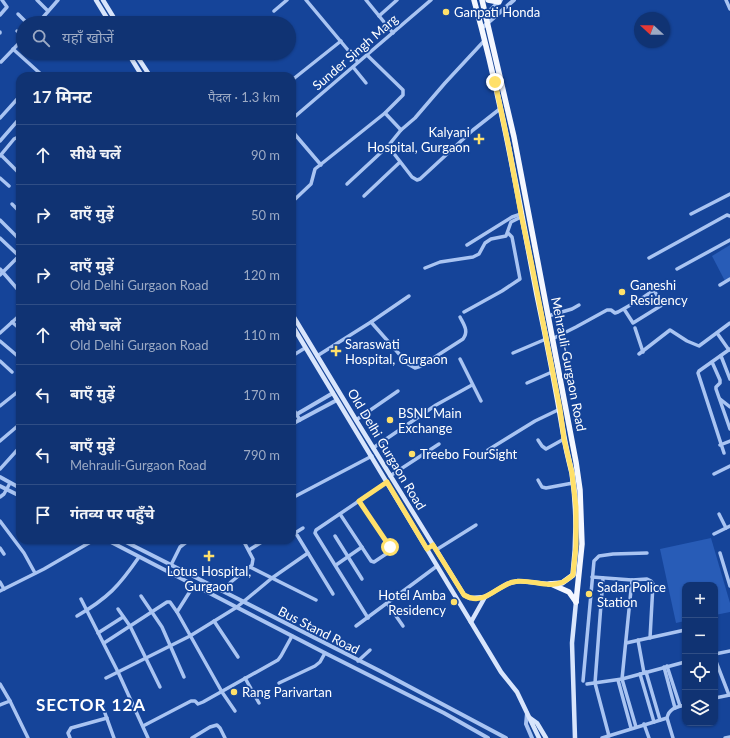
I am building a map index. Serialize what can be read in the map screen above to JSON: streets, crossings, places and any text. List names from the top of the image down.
{
  "streets": {
    "main road": ["Mehrauli-Gurgaon Road", "Old Delhi Gurgaon Road"],
    "street": ["Sunder Singh Marg", "Bus Stand Road"]
  },
  "districts": ["SECTOR 12A"],
  "places": {
    "other": [
      "Ganpati Honda",
      "Ganeshi Residency",
      "BSNL Main Exchange",
      "Treebo FourSight",
      "Sadar Police Station",
      "Hotel Amba Residency",
      "Rang Parivartan"
    ],
    "health": ["Kalyani Hospital, Gurgaon", "Saraswati Hospital, Gurgaon", "Lotus Hospital, Gurgaon"]
  },
  "north": "left",
  "page": {
    "search": "यहाँ खोजें",
    "heading": ["17 मिनट", "पैदल · 1.3 km"],
    "list": [
      ["सीधे चलें", "90 m"],
      ["दाएँ मुड़ें", "50 m"],
      ["दाएँ मुड़ें", "Old Delhi Gurgaon Road", "120 m"],
      ["सीधे चलें", "Old Delhi Gurgaon Road", "110 m"],
      ["बाएँ मुड़ें", "170 m"],
      ["बाएँ मुड़ें", "Mehrauli-Gurgaon Road", "790 m"],
      "गंतव्य पर पहुँचे"
    ],
    "map_buttons": ["+", "−"]
  }
}
